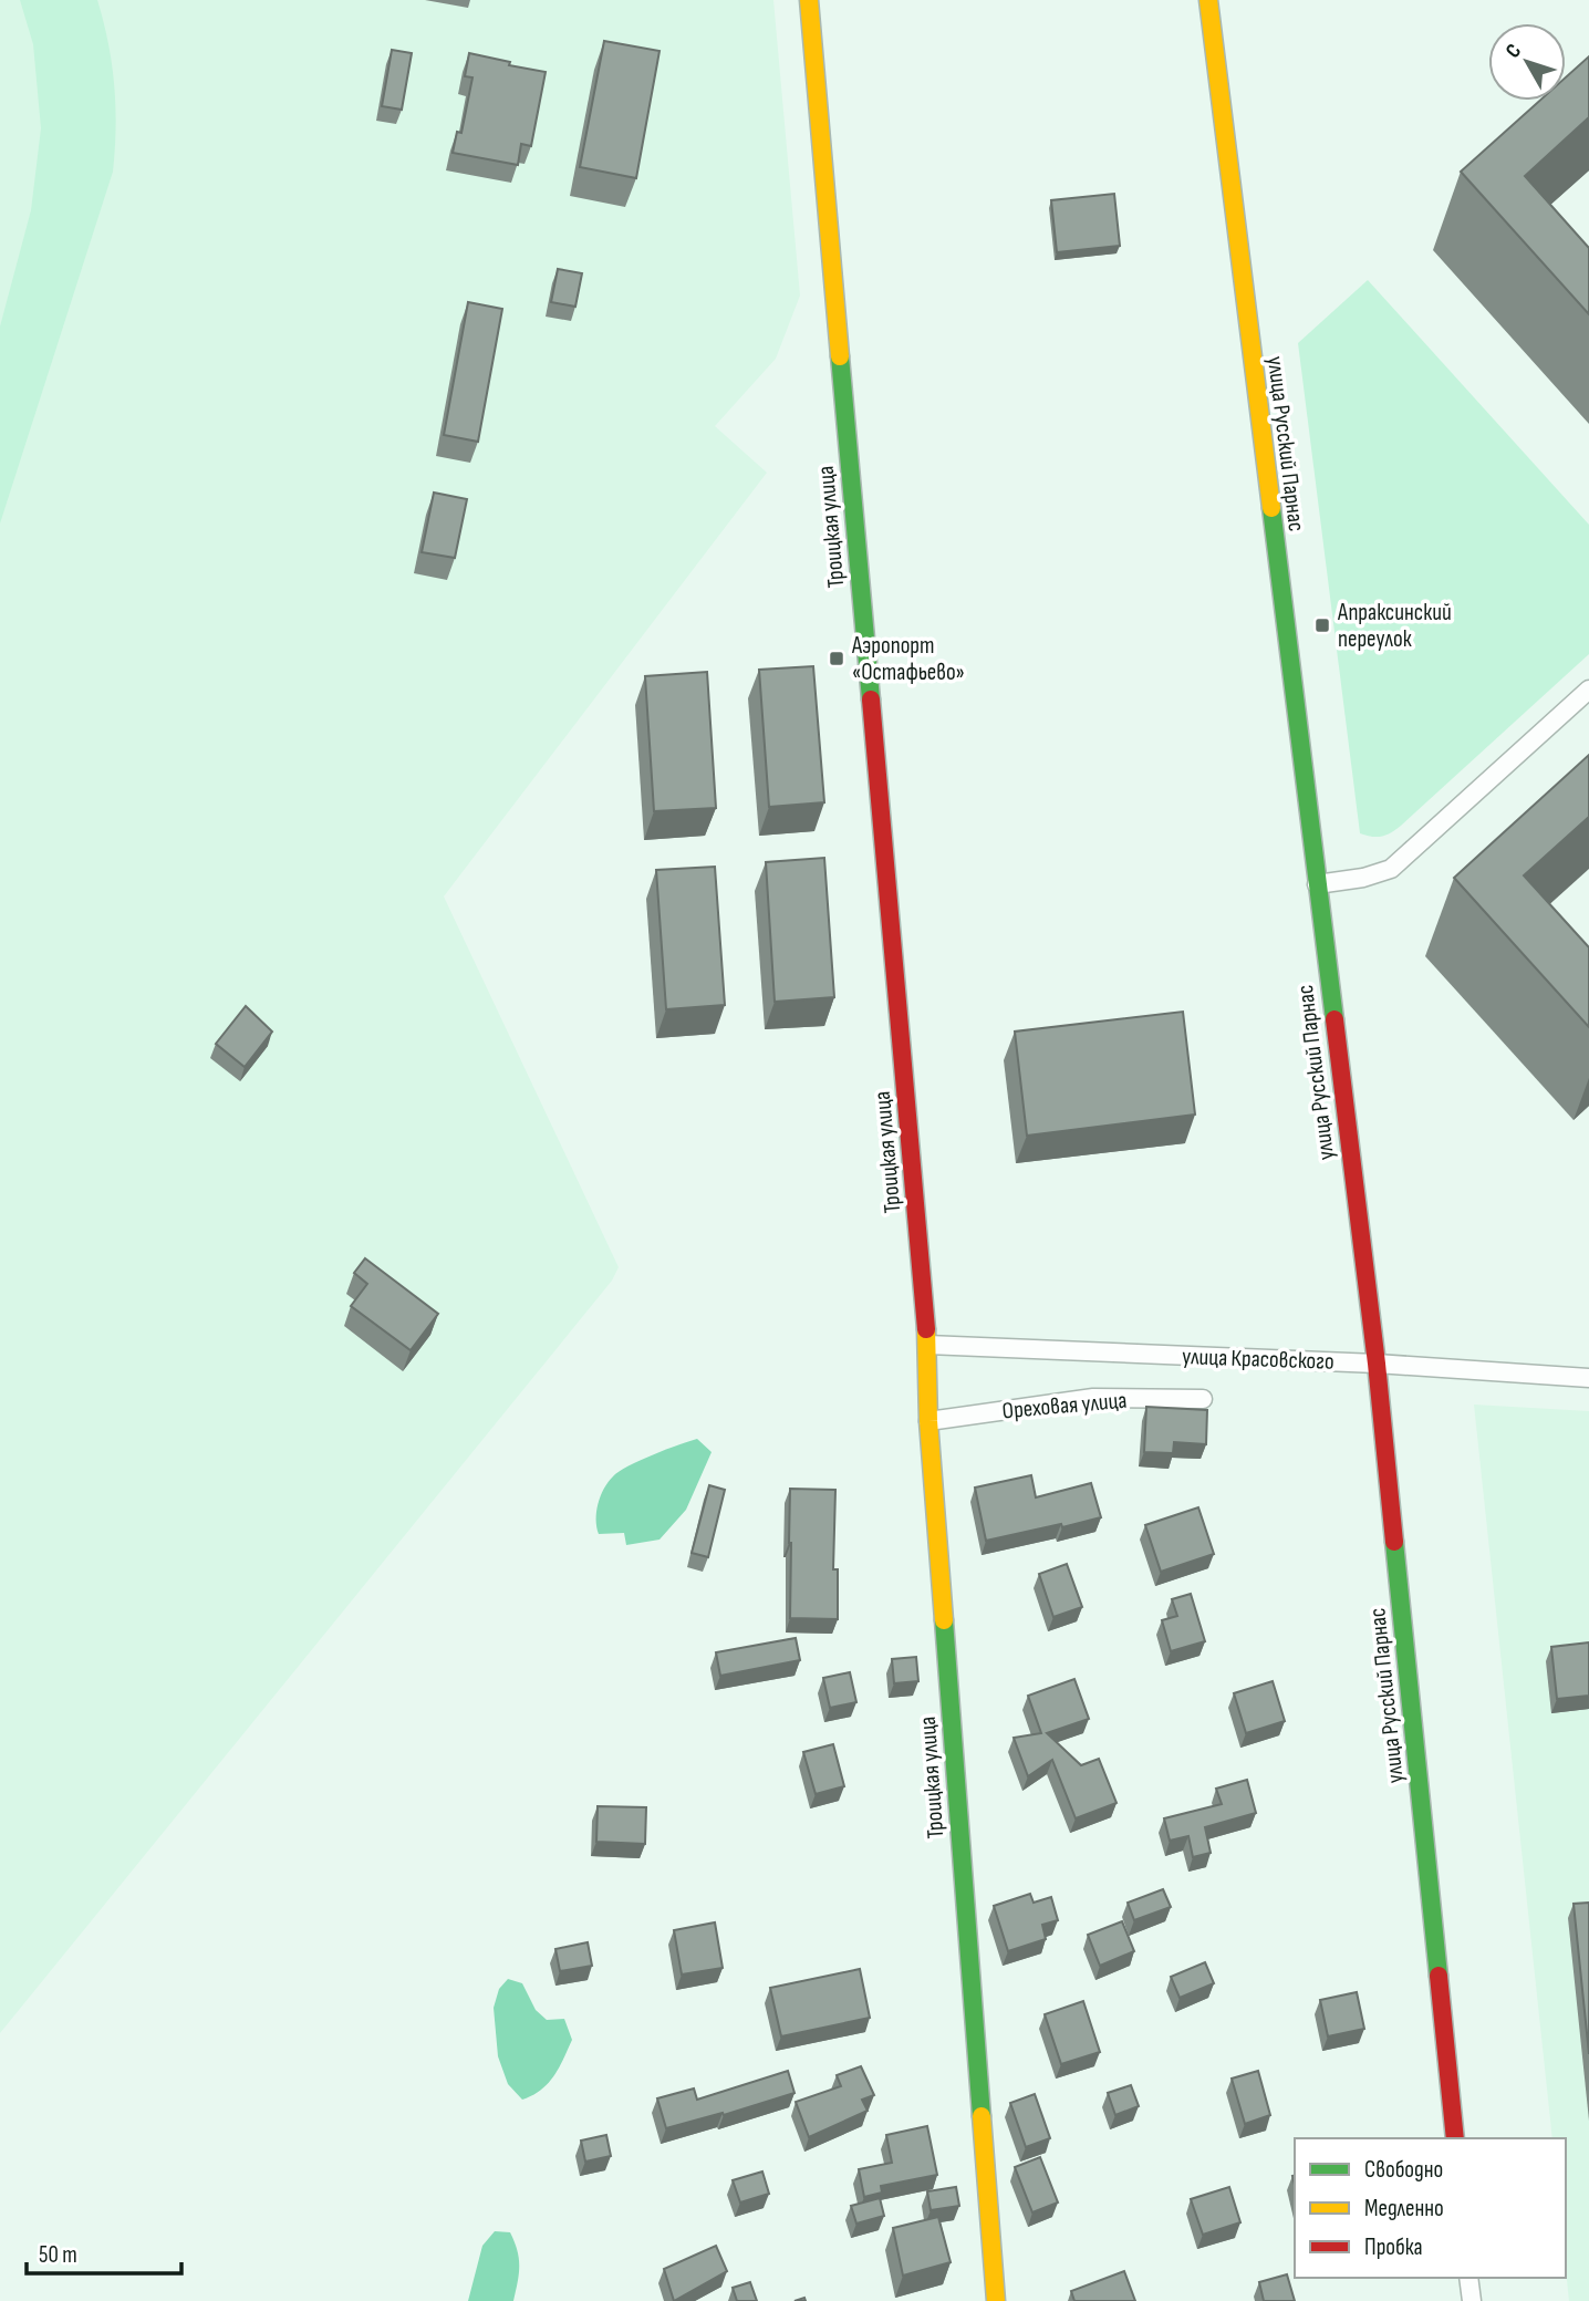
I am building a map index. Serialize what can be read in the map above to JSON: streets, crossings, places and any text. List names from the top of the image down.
{
  "streets": {
    "street": [
      "улица Русский Парнас",
      "Троицкая улица",
      "улица Красовского",
      "Ореховая улица"
    ]
  },
  "crossings": [
    ["улица Русский Парнас", "улица Красовского"],
    ["Троицкая улица", "улица Красовского"],
    ["Троицкая улица", "Ореховая улица"]
  ],
  "places": {
    "transit": ["Апраксинский переулок", "Аэропорт «Остафьево»"]
  },
  "legend": ["Свободно", "Медленно", "Пробка"],
  "scale_bar": "50 m",
  "north": "top left"
}
